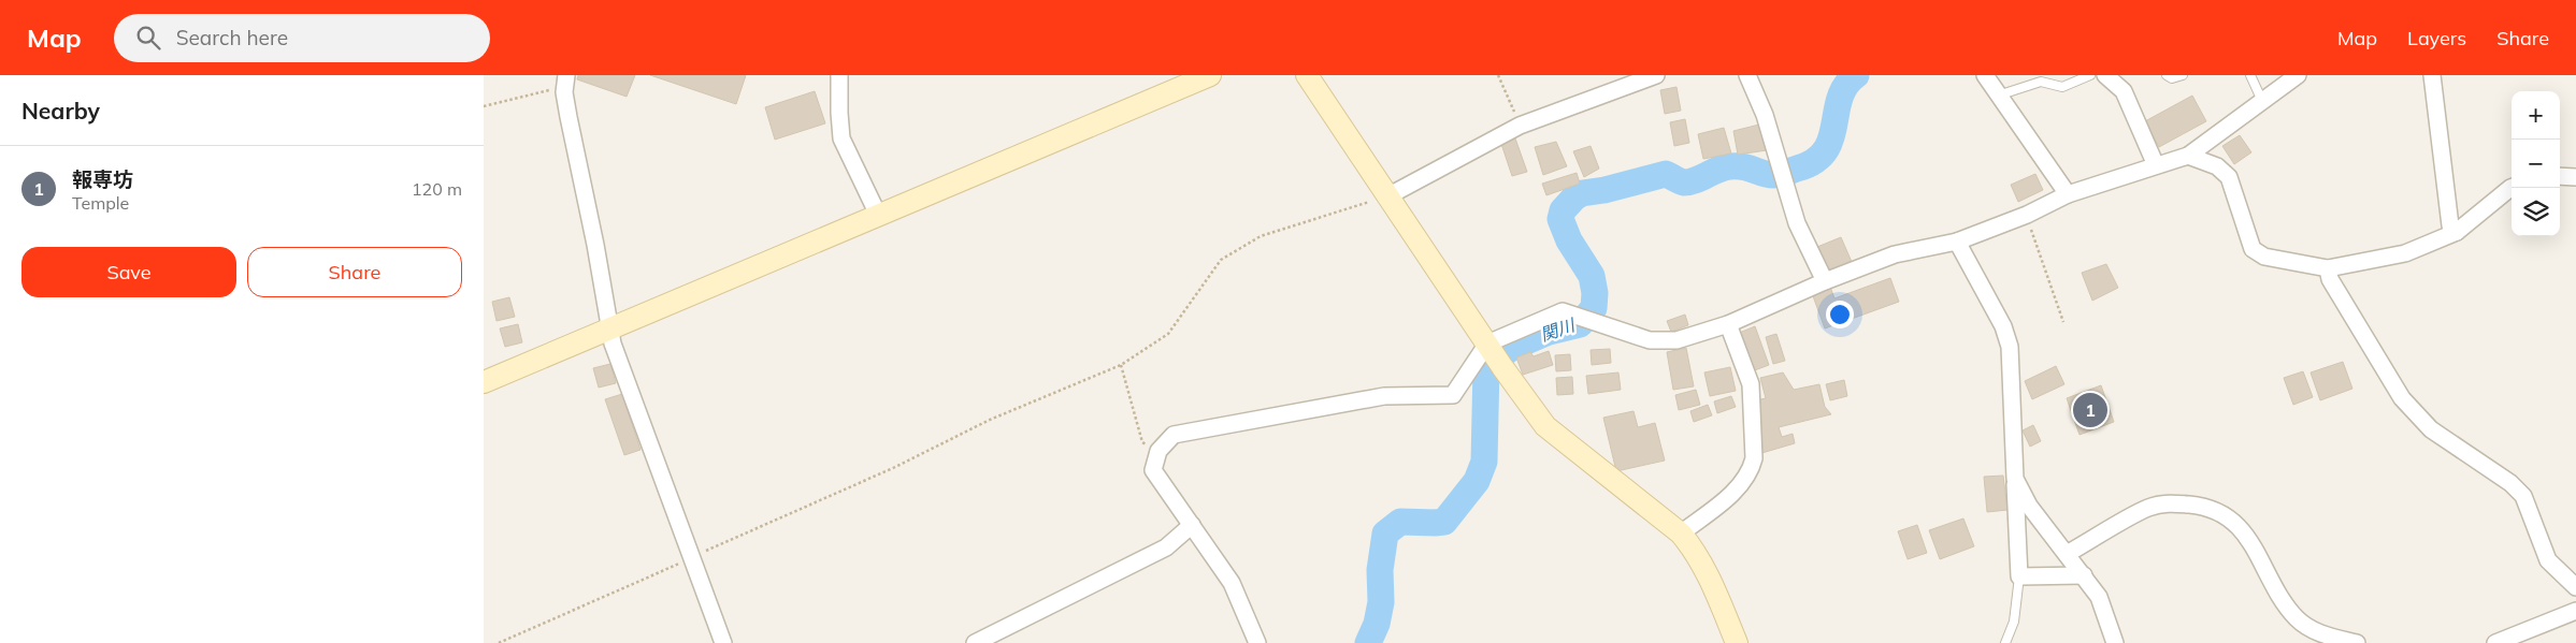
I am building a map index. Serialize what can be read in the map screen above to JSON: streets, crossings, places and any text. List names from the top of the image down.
{
  "water": ["関川"],
  "page": {
    "header": "Map",
    "search": "Search here",
    "nav": ["Map", "Layers", "Share"],
    "heading": "Nearby",
    "map_buttons": ["+", "−"],
    "list": [
      {
        "mark": "1",
        "name": "報専坊",
        "note": "Temple",
        "value": "120 m"
      }
    ],
    "buttons": ["Save", "Share"],
    "pins": "1"
  }
}
